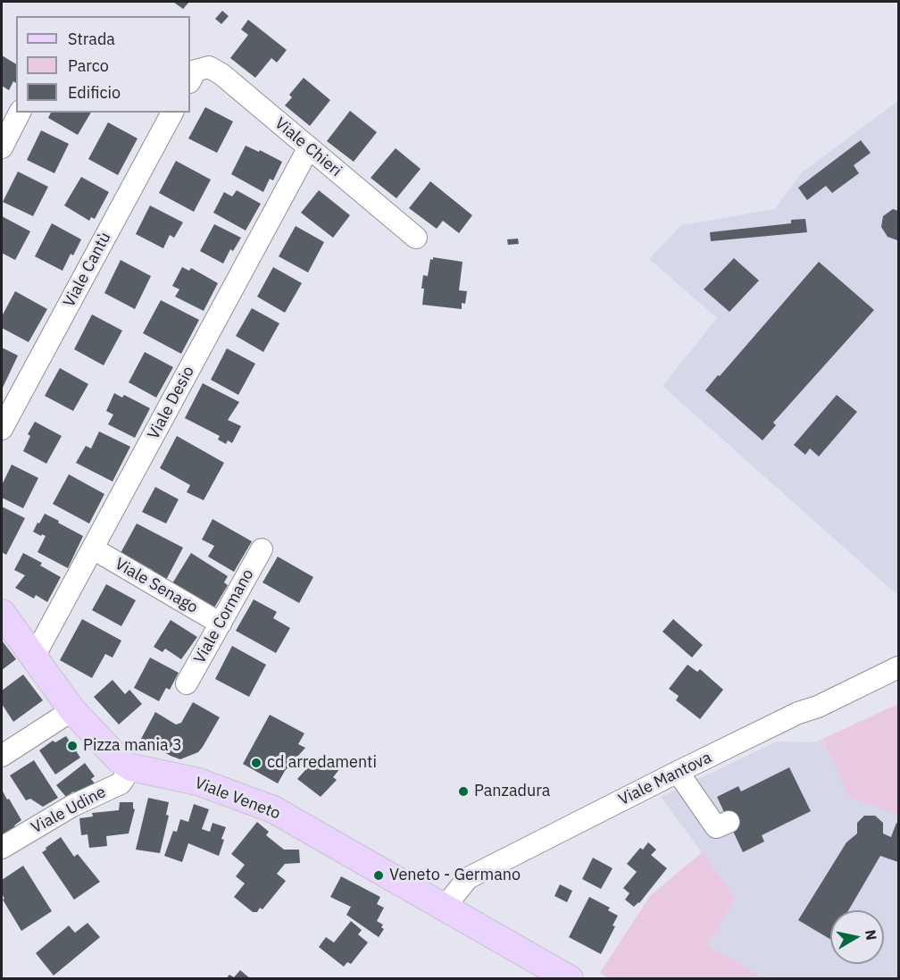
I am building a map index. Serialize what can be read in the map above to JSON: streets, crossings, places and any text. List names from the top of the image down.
{
  "streets": {
    "main road": ["Viale Veneto"],
    "street": [
      "Viale Chieri",
      "Viale Cantù",
      "Viale Desio",
      "Viale Senago",
      "Viale Cormano",
      "Viale Mantova",
      "Viale Udine"
    ]
  },
  "crossings": [
    ["Viale Chieri", "Viale Desio"],
    ["Viale Desio", "Viale Senago"],
    ["Viale Desio", "Viale Veneto"],
    ["Viale Senago", "Viale Cormano"],
    ["Viale Mantova", "Viale Veneto"],
    ["Viale Veneto", "Viale Udine"]
  ],
  "places": [
    "Pizza mania 3",
    "cd arredamenti",
    "Panzadura",
    "Veneto - Germano"
  ],
  "legend": ["Strada", "Parco", "Edificio"],
  "north": "right"
}
